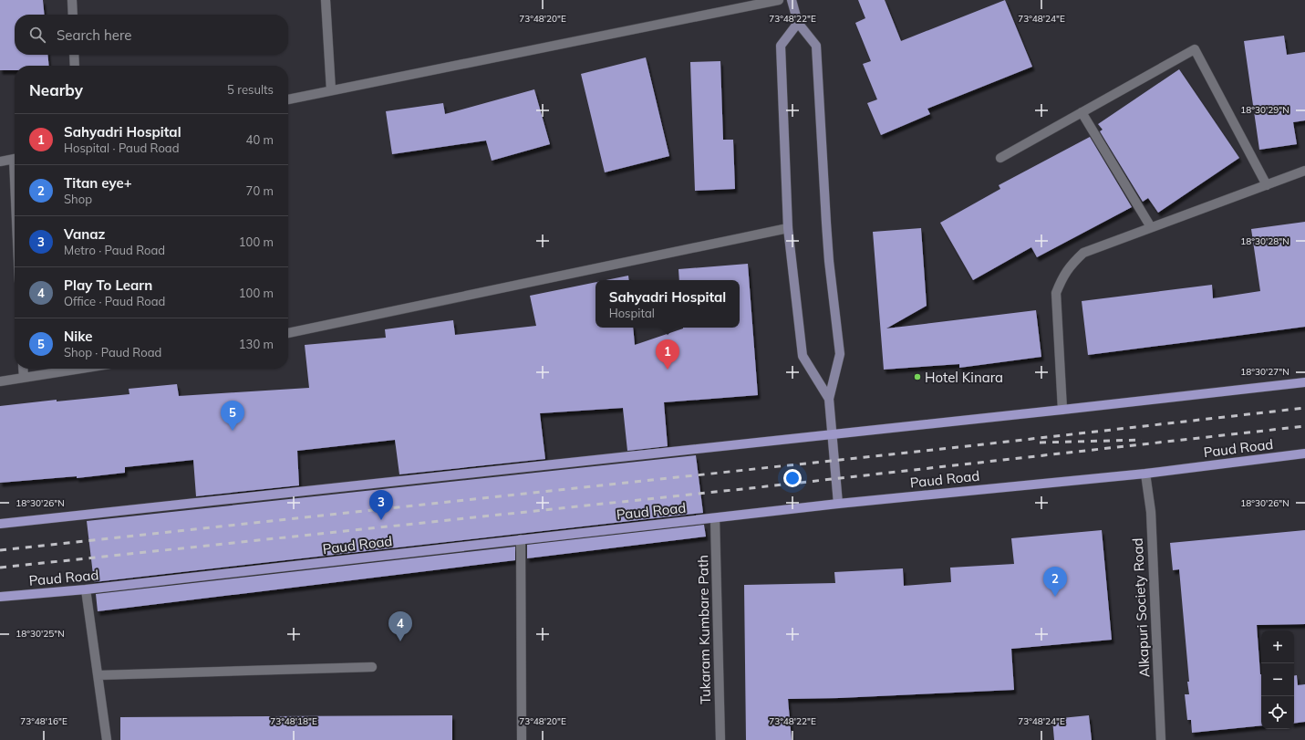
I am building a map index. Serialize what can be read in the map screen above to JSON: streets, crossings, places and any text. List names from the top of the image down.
{
  "streets": {
    "main road": ["Paud Road"],
    "street": ["Alkapuri Society Road", "Tukaram Kumbare Path"]
  },
  "crossings": [
    ["Paud Road", "Alkapuri Society Road"],
    ["Paud Road", "Tukaram Kumbare Path"]
  ],
  "places": ["Hotel Kinara"],
  "page": {
    "search": "Search here",
    "heading": ["Nearby", "5 results"],
    "list": [
      {
        "mark": "1",
        "name": "Sahyadri Hospital",
        "note": "Hospital · Paud Road",
        "value": "40 m"
      },
      {
        "mark": "2",
        "name": "Titan eye+",
        "note": "Shop",
        "value": "70 m"
      },
      {
        "mark": "3",
        "name": "Vanaz",
        "note": "Metro · Paud Road",
        "value": "100 m"
      },
      {
        "mark": "4",
        "name": "Play To Learn",
        "note": "Office · Paud Road",
        "value": "100 m"
      },
      {
        "mark": "5",
        "name": "Nike",
        "note": "Shop · Paud Road",
        "value": "130 m"
      }
    ],
    "popup": ["Sahyadri Hospital", "Hospital"],
    "pins": [
      "1",
      "5",
      "3",
      "2",
      "4"
    ],
    "map_buttons": ["+", "−"]
  },
  "coordinates": [
    "73°48'20\"E",
    "73°48'22\"E",
    "73°48'24\"E",
    "18°30'29\"N",
    "18°30'28\"N",
    "18°30'27\"N",
    "18°30'26\"N",
    "18°30'25\"N",
    "73°48'16\"E",
    "73°48'18\"E"
  ]
}
